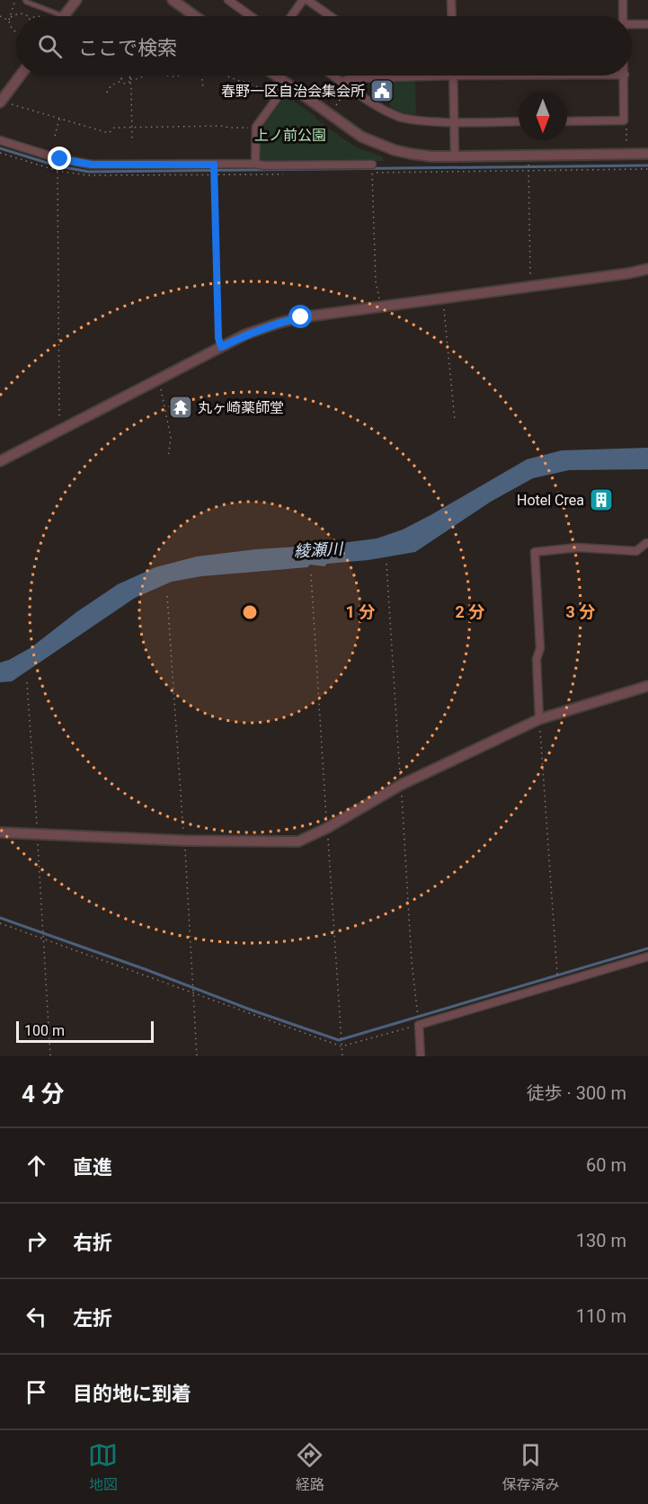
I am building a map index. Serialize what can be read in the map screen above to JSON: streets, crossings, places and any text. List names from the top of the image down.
{
  "water": ["綾瀬川"],
  "parks": ["上ノ前公園"],
  "places": {
    "public building": ["春野一区自治会集会所"],
    "temple": ["丸ヶ崎薬師堂"],
    "building": ["Hotel Crea"]
  },
  "scale_bar": "100 m",
  "north": "bottom",
  "page": {
    "search": "ここで検索",
    "scale": "100 m",
    "heading": ["4 分", "徒歩 · 300 m"],
    "list": [
      ["直進", "60 m"],
      ["右折", "130 m"],
      ["左折", "110 m"],
      "目的地に到着"
    ],
    "nav": ["地図", "経路", "保存済み"]
  },
  "rings": ["1 分", "2 分", "3 分"]
}
